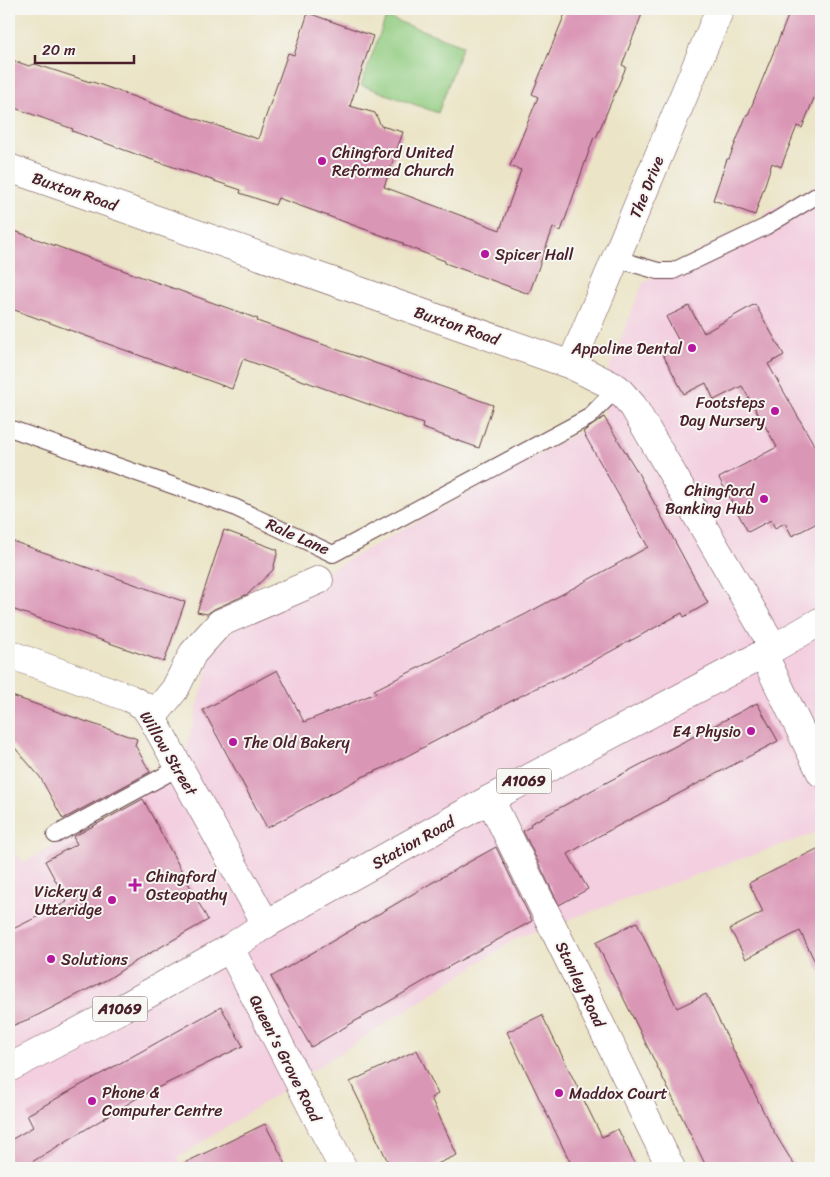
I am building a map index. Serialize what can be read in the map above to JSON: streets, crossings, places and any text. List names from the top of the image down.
{
  "streets": {
    "street": [
      "The Drive",
      "Buxton Road",
      "Willow Street",
      "A1069",
      "Station Road",
      "Stanley Road",
      "Queen's Grove Road"
    ],
    "lane": ["Rale Lane"]
  },
  "crossings": [
    ["The Drive", "Buxton Road"],
    ["Buxton Road", "Rale Lane"],
    ["Buxton Road", "Station Road"],
    ["Willow Street", "Station Road"],
    ["Station Road", "Stanley Road"],
    ["Station Road", "Queen's Grove Road"]
  ],
  "places": {
    "other": [
      "Chingford United Reformed Church",
      "Spicer Hall",
      "Appoline Dental",
      "Footsteps Day Nursery",
      "Chingford Banking Hub",
      "E4 Physio",
      "The Old Bakery",
      "Vickery & Utteridge",
      "Solutions",
      "Maddox Court",
      "Phone & Computer Centre"
    ],
    "health": ["Chingford Osteopathy"]
  },
  "scale_bar": "20 m"
}
